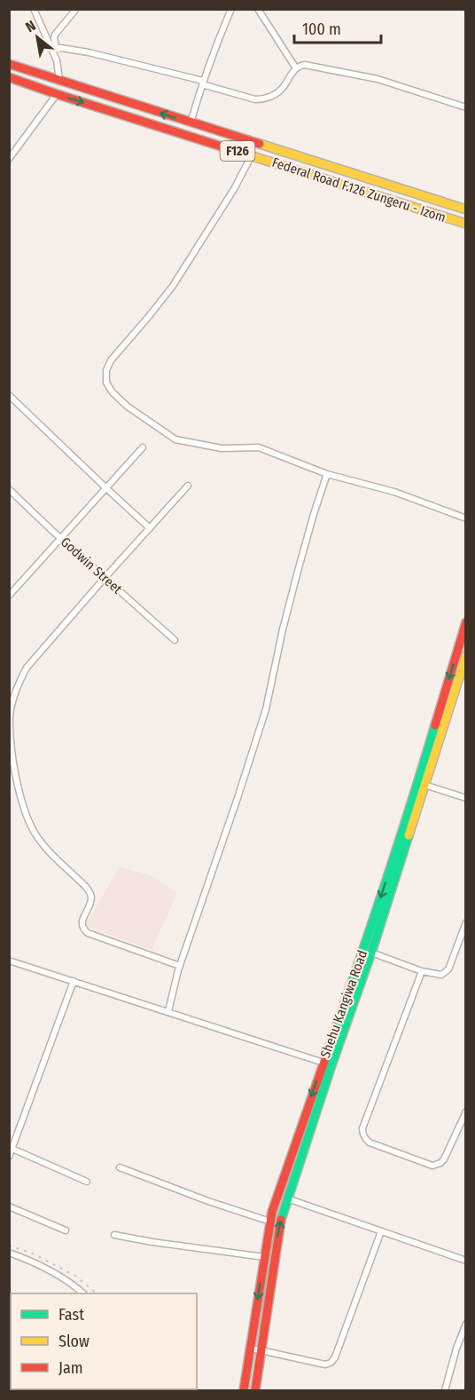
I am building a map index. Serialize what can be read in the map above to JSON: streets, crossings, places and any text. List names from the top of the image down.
{
  "streets": {
    "main road": ["F126", "Federal Road F.126 Zungeru - Izom", "Shehu Kangiwa Road"],
    "street": ["Godwin Street"]
  },
  "legend": ["Fast", "Slow", "Jam"],
  "scale_bar": "100 m",
  "north": "top left"
}
